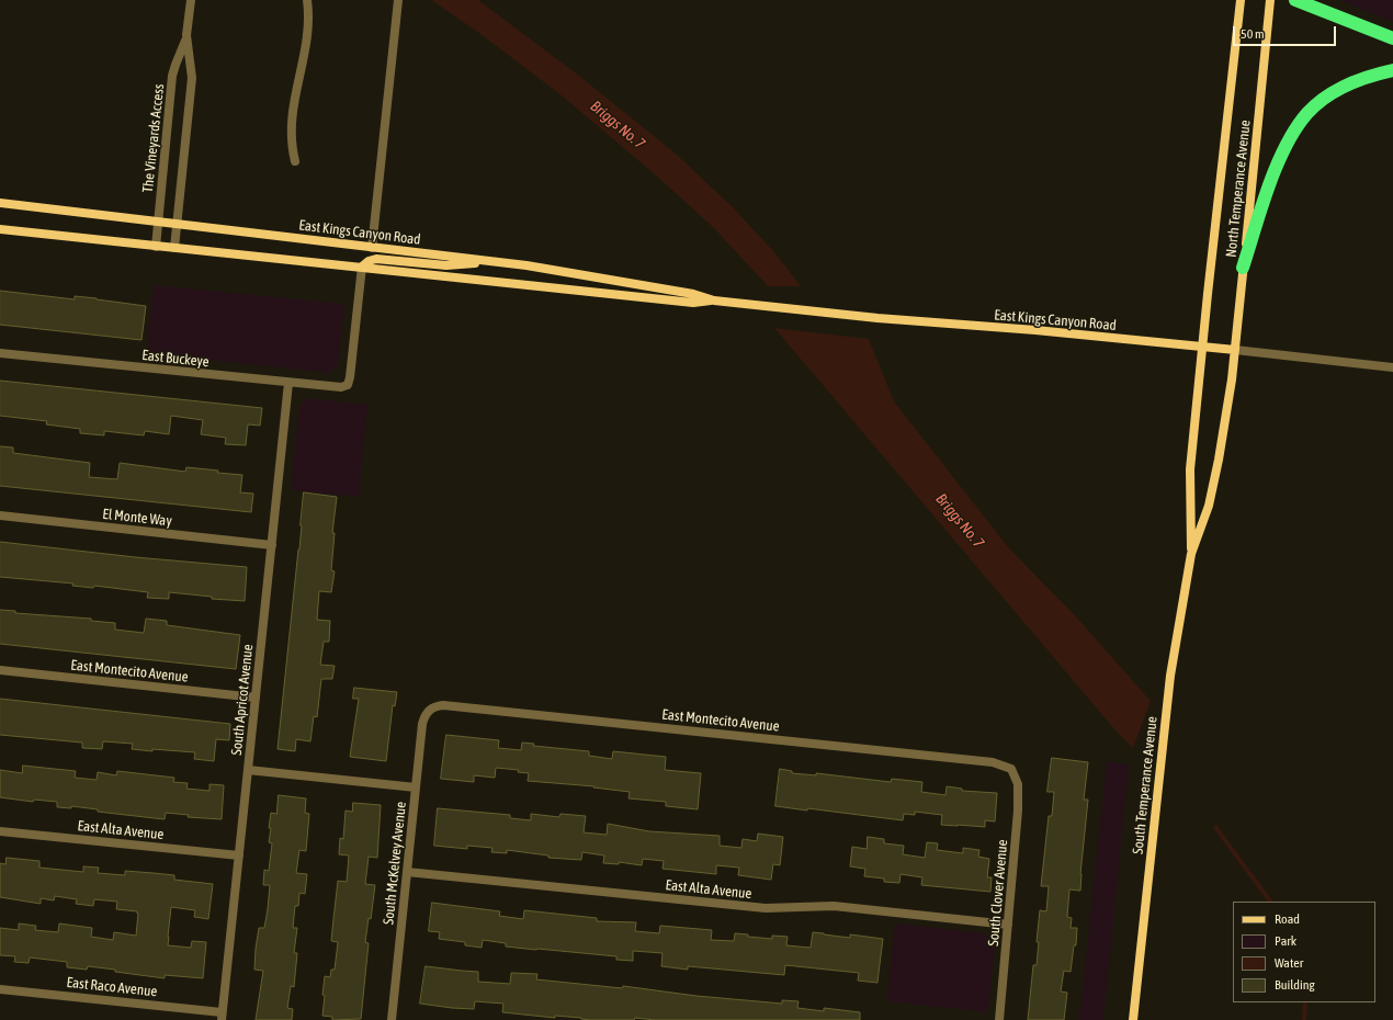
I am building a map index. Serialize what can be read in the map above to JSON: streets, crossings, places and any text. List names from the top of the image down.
{
  "streets": {
    "main road": ["North Temperance Avenue", "East Kings Canyon Road", "South Temperance Avenue"],
    "street": [
      "The Vineyards Access",
      "East Buckeye",
      "El Monte Way",
      "East Montecito Avenue",
      "South Apricot Avenue",
      "East Alta Avenue",
      "South McKelvey Avenue",
      "South Clover Avenue",
      "East Raco Avenue"
    ]
  },
  "crossings": [
    ["The Vineyards Access", "East Kings Canyon Road"],
    ["North Temperance Avenue", "East Kings Canyon Road"],
    ["North Temperance Avenue", "South Temperance Avenue"],
    ["East Kings Canyon Road", "East Buckeye"],
    ["East Buckeye", "South Apricot Avenue"],
    ["El Monte Way", "South Apricot Avenue"],
    ["East Montecito Avenue", "South Apricot Avenue"],
    ["East Montecito Avenue", "South McKelvey Avenue"],
    ["East Montecito Avenue", "South Clover Avenue"],
    ["South Apricot Avenue", "East Alta Avenue"],
    ["South Apricot Avenue", "East Raco Avenue"],
    ["East Alta Avenue", "South McKelvey Avenue"],
    ["East Alta Avenue", "South Clover Avenue"]
  ],
  "water": ["Briggs No. 7"],
  "legend": [
    "Road",
    "Park",
    "Water",
    "Building"
  ],
  "scale_bar": "50 m"
}
